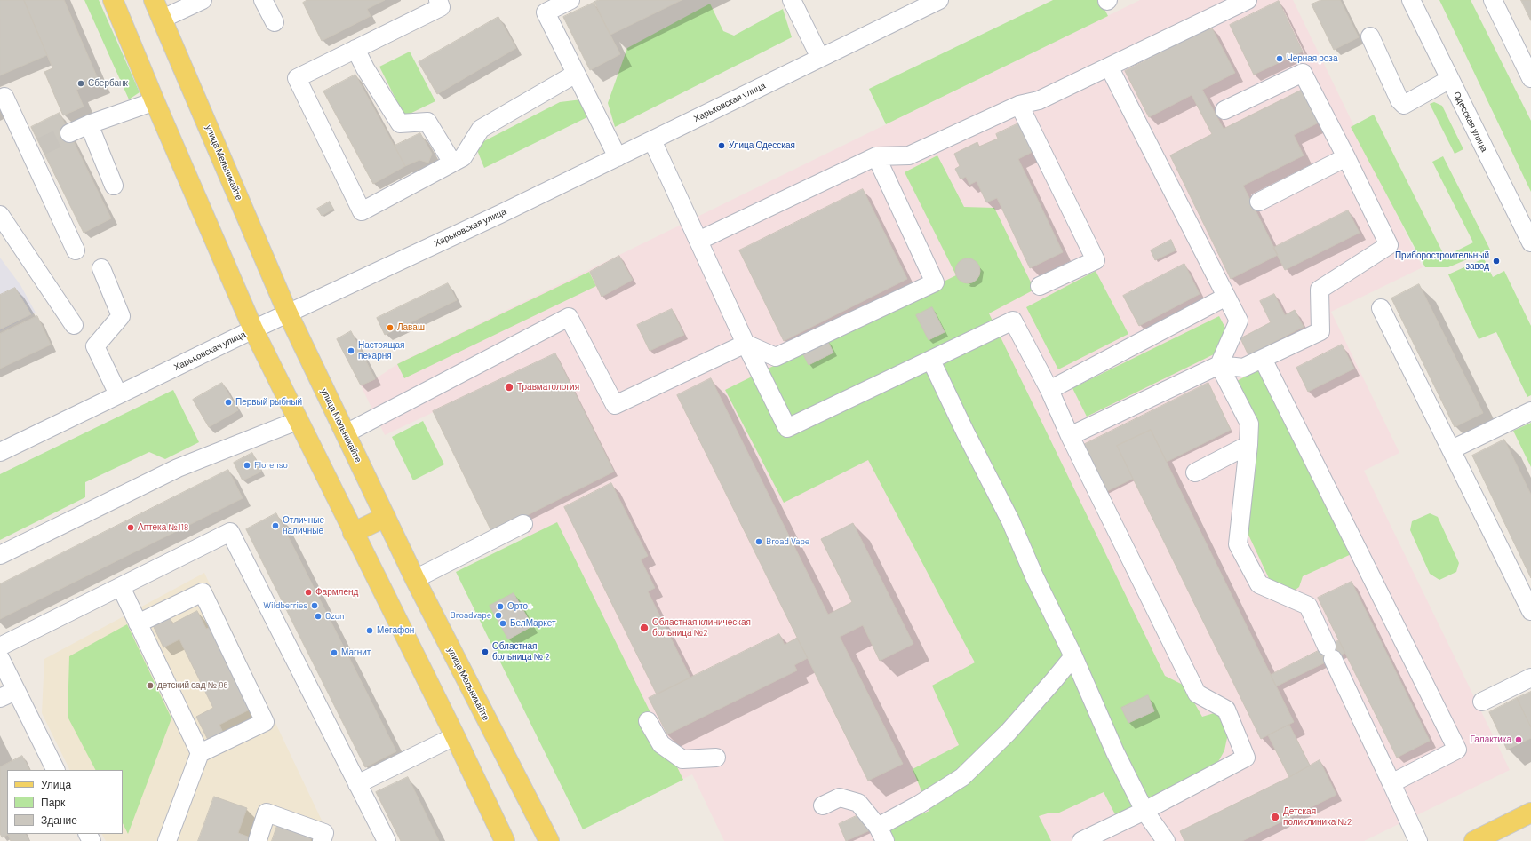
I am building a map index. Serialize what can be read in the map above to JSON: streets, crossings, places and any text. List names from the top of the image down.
{
  "streets": {
    "main road": ["улица Мельникайте"],
    "street": ["Харьковская улица", "Одесская улица"]
  },
  "crossings": [
    ["Харьковская улица", "улица Мельникайте"]
  ],
  "places": [
    "Черная роза",
    "Сбербанк",
    "Улица Одесская",
    "Приборостроительный завод",
    "Лаваш",
    "Настоящая пекарня",
    "Травматология",
    "Первый рыбный",
    "Florenso",
    "Отличные наличные",
    "Аптека №118",
    "Broad Vape",
    "Фармленд",
    "Wildberries",
    "Орто+",
    "Broadvape",
    "Ozon",
    "БелМаркет",
    "Областная клиническая больница №2",
    "Мегафон",
    "Областная больница № 2",
    "Магнит",
    "детский сад № 96",
    "Галактика",
    "Детская поликлиника №2"
  ],
  "legend": ["Улица", "Парк", "Здание"]
}
